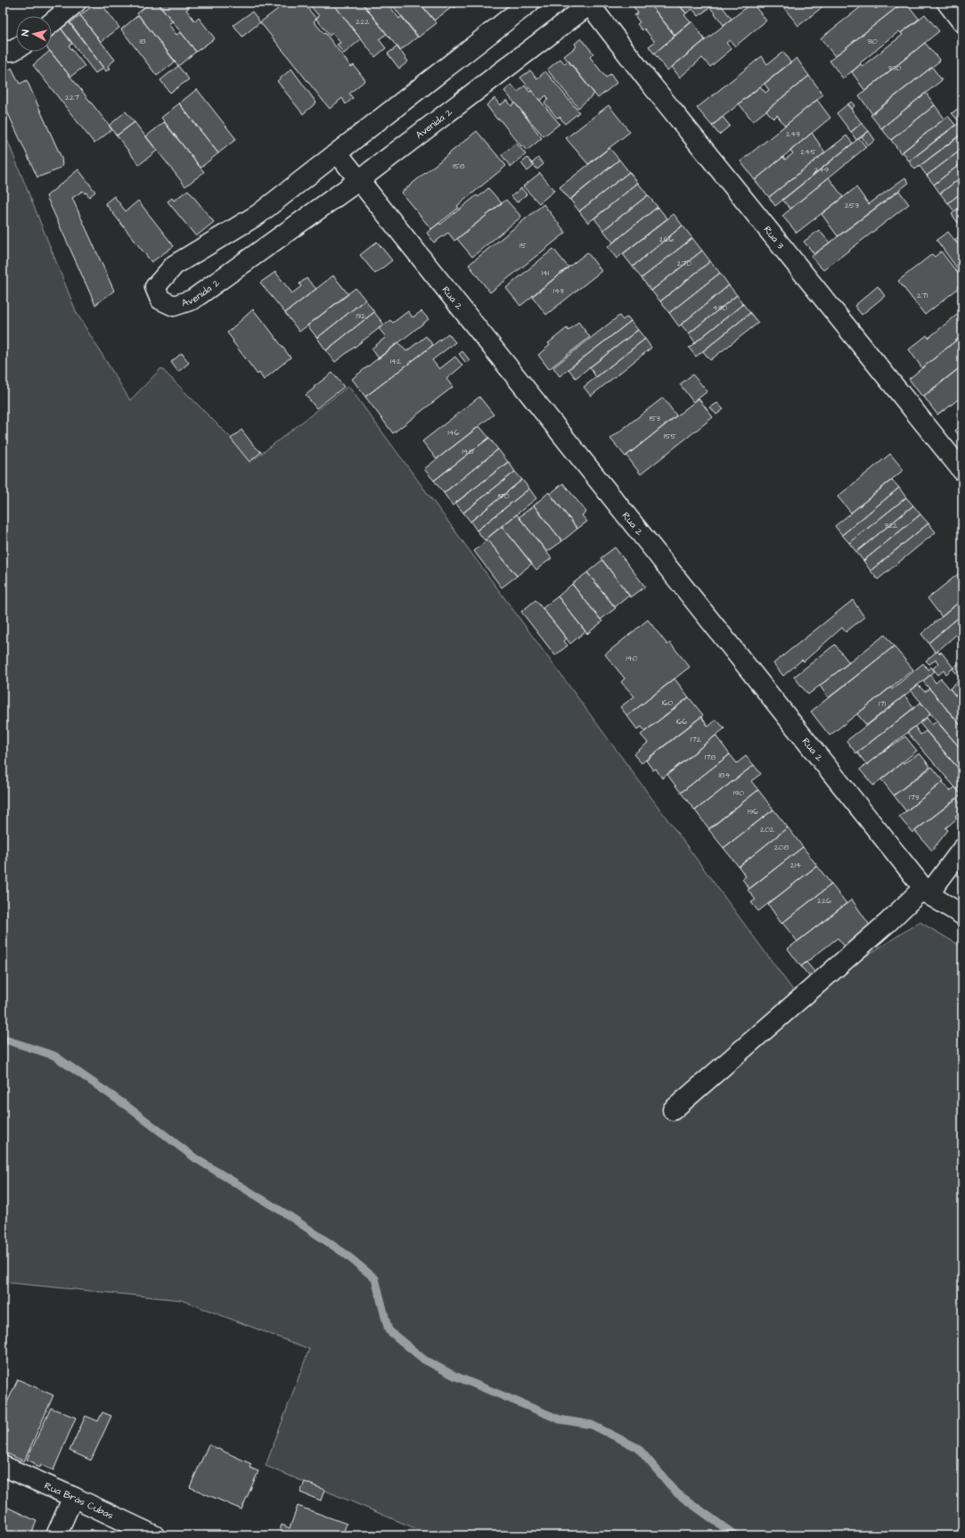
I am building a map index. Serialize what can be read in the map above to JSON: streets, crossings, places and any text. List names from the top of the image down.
{
  "streets": {
    "street": [
      "Avenida 2",
      "Rua 3",
      "Rua 2",
      "Rua Brás Cubas"
    ]
  },
  "crossings": [
    ["Avenida 2", "Rua 3"],
    ["Avenida 2", "Rua 2"]
  ],
  "house_numbers": [
    "222",
    "18",
    "310",
    "330",
    "227",
    "243",
    "245",
    "158",
    "249",
    "253",
    "266",
    "15",
    "270",
    "141",
    "143",
    "271",
    "430",
    "132",
    "142",
    "153",
    "146",
    "155",
    "148",
    "150",
    "322",
    "140",
    "160",
    "171",
    "166",
    "172",
    "178",
    "184",
    "190",
    "173",
    "196",
    "202",
    "208",
    "214",
    "226"
  ],
  "north": "left"
}
